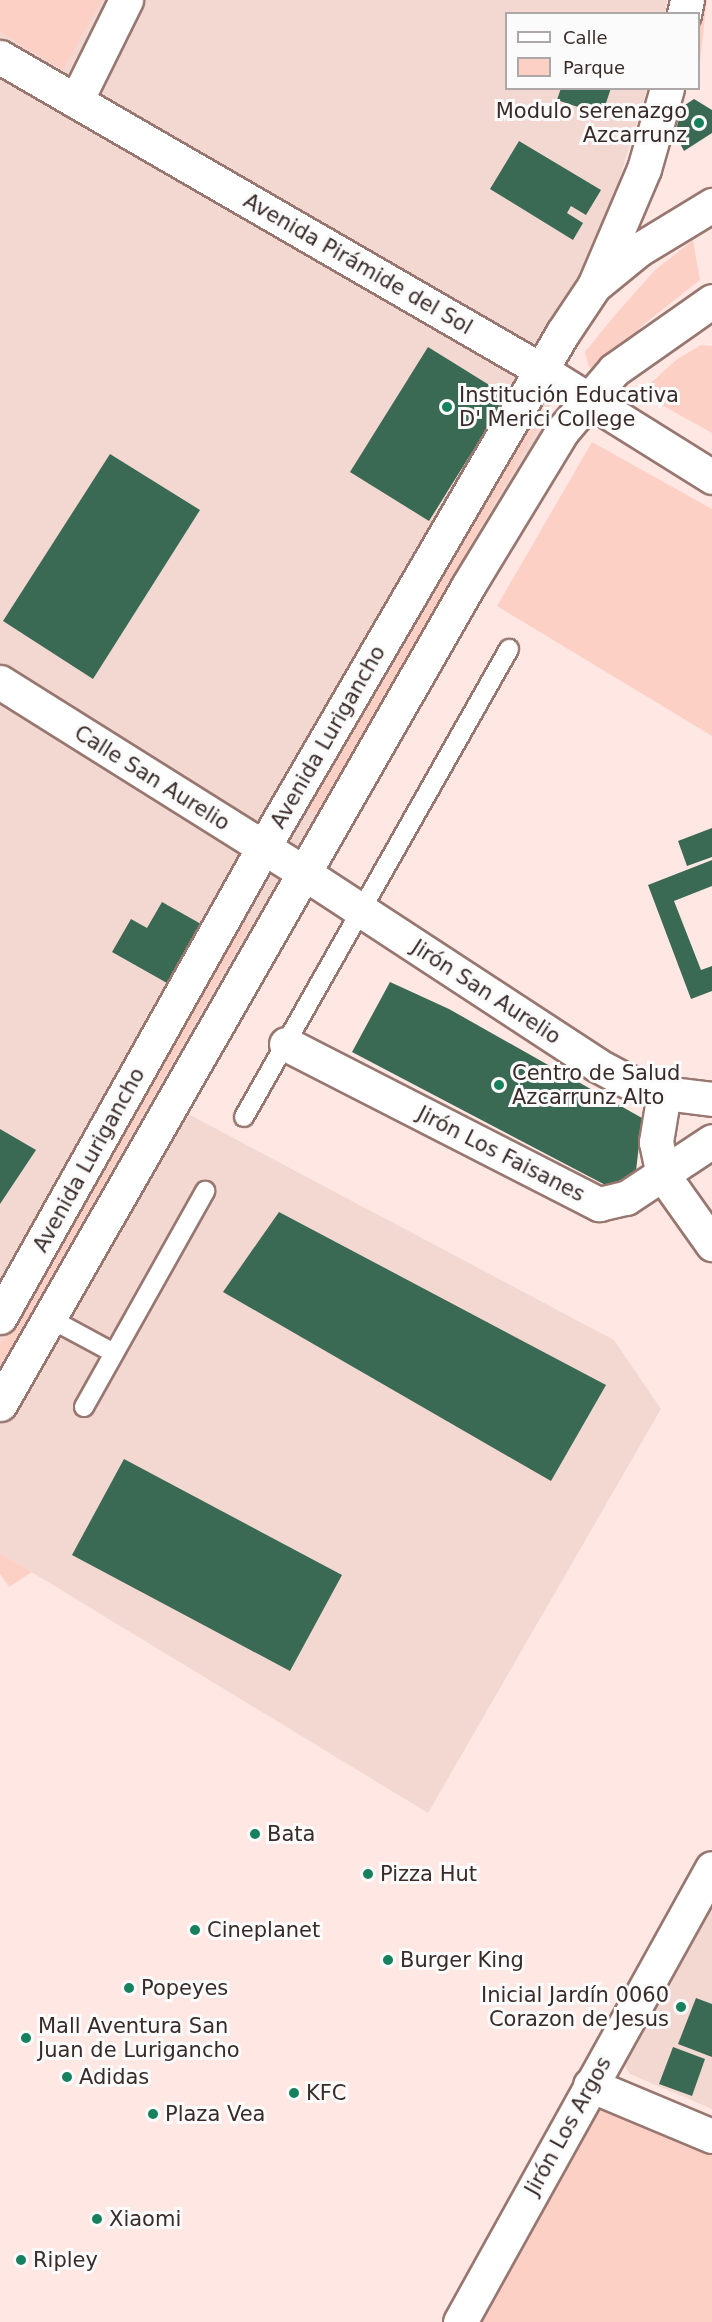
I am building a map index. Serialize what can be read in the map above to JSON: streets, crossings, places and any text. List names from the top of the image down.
{
  "streets": {
    "main road": [
      "Avenida Pirámide del Sol",
      "Avenida Lurigancho",
      "Calle San Aurelio",
      "Jirón San Aurelio",
      "Jirón Los Faisanes",
      "Jirón Los Argos"
    ]
  },
  "crossings": [
    ["Avenida Pirámide del Sol", "Avenida Lurigancho"],
    ["Avenida Lurigancho", "Calle San Aurelio"],
    ["Avenida Lurigancho", "Jirón San Aurelio"],
    ["Calle San Aurelio", "Jirón San Aurelio"]
  ],
  "places": [
    "Modulo serenazgo Azcarrunz",
    "Institución Educativa D' Merici College",
    "Centro de Salud Azcarrunz Alto",
    "Bata",
    "Pizza Hut",
    "Cineplanet",
    "Burger King",
    "Popeyes",
    "Inicial Jardín 0060 Corazon de Jesus",
    "Mall Aventura San Juan de Lurigancho",
    "Adidas",
    "KFC",
    "Plaza Vea",
    "Xiaomi",
    "Ripley"
  ],
  "legend": ["Calle", "Parque"]
}
